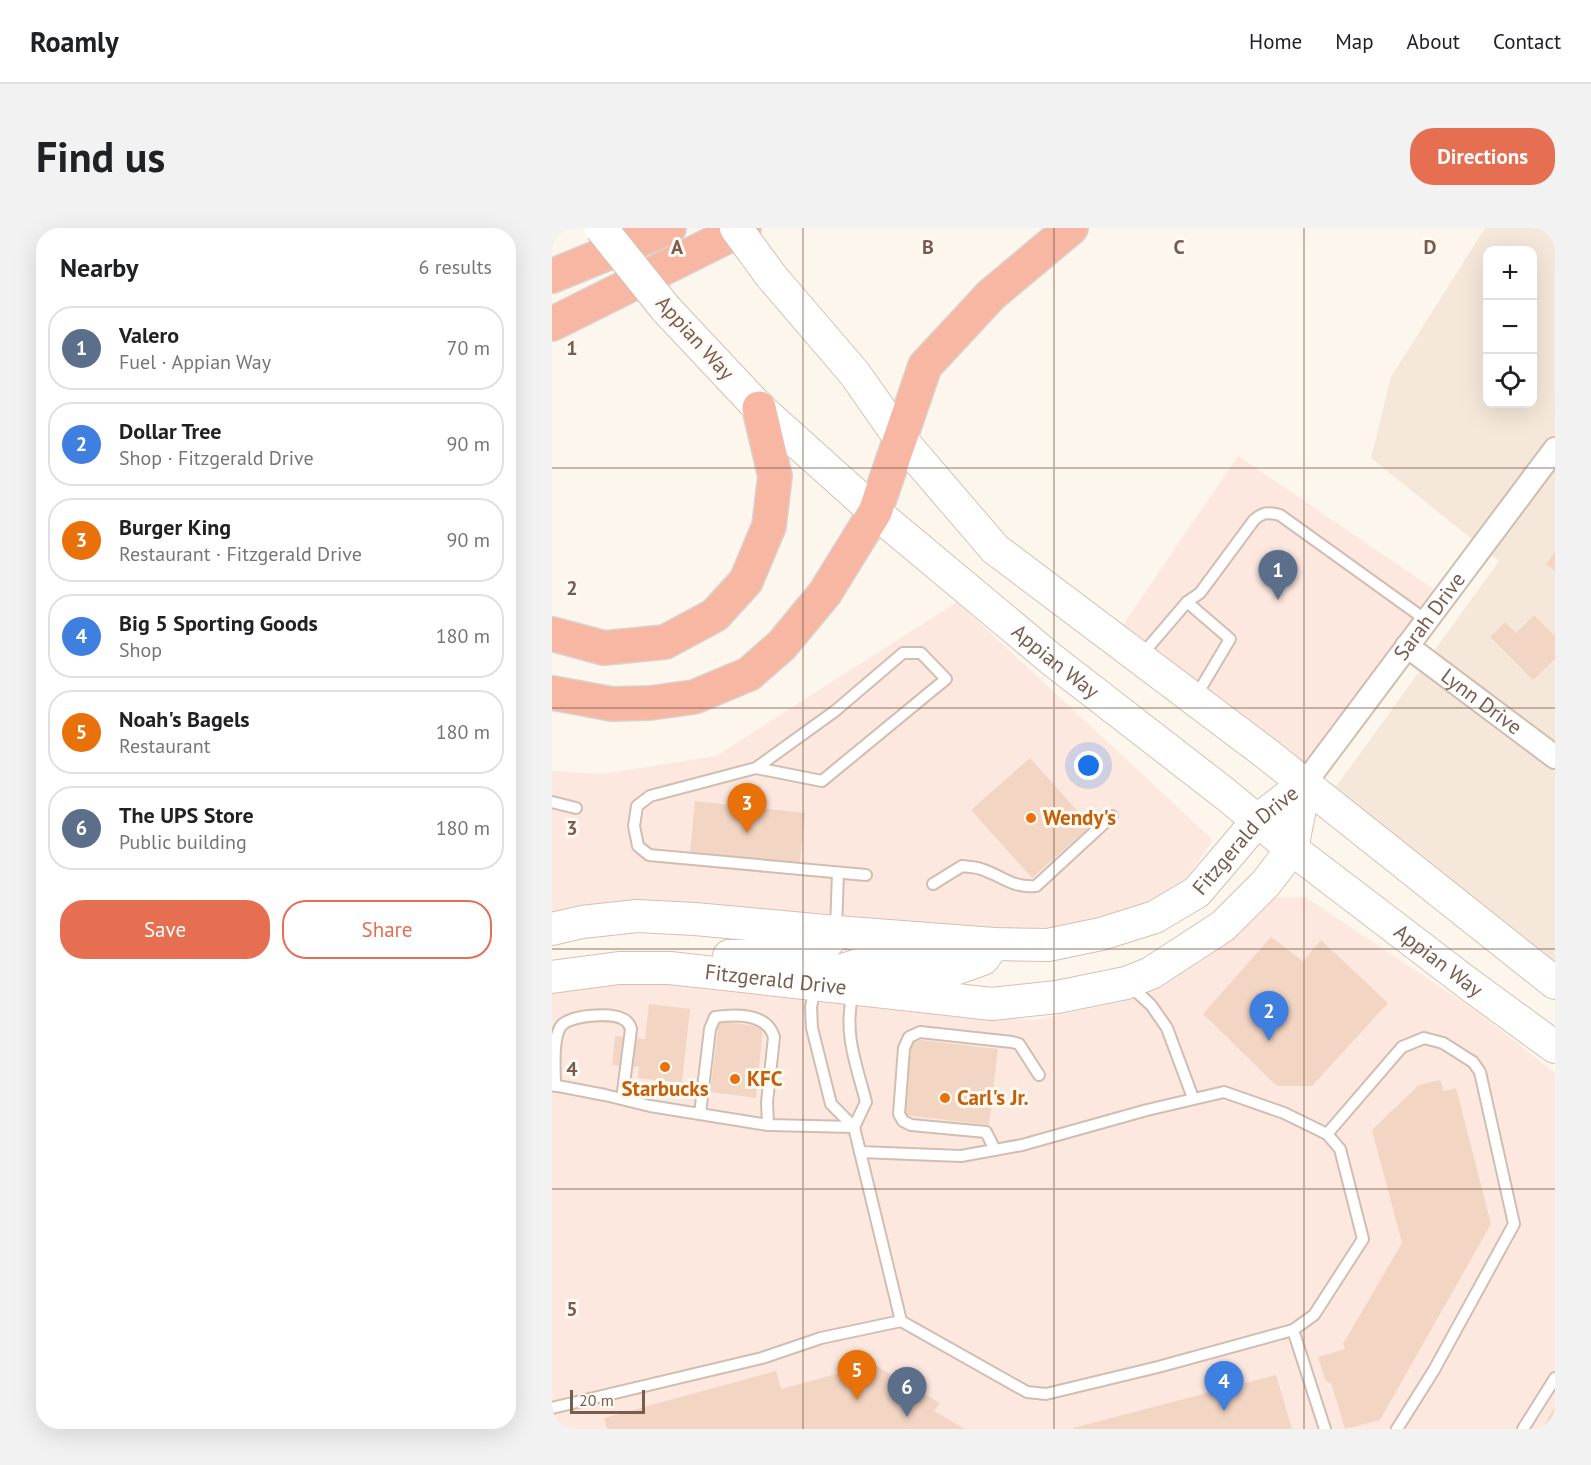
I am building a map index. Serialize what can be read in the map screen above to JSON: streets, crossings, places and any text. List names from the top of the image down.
{
  "streets": {
    "main road": ["Appian Way", "Fitzgerald Drive"],
    "street": ["Sarah Drive", "Lynn Drive"]
  },
  "crossings": [
    ["Appian Way", "Fitzgerald Drive"],
    ["Sarah Drive", "Lynn Drive"],
    ["Sarah Drive", "Fitzgerald Drive"]
  ],
  "places": [
    "Wendy's",
    "Starbucks",
    "KFC",
    "Carl's Jr."
  ],
  "scale_bar": "20 m",
  "page": {
    "header": "Roamly",
    "nav": [
      "Home",
      "Map",
      "About",
      "Contact"
    ],
    "buttons": [
      "Directions",
      ["Save", "Share"]
    ],
    "title": "Find us",
    "heading": ["Nearby", "6 results"],
    "map_buttons": ["+", "−"],
    "list": [
      {
        "mark": "1",
        "name": "Valero",
        "note": "Fuel · Appian Way",
        "value": "70 m"
      },
      {
        "mark": "2",
        "name": "Dollar Tree",
        "note": "Shop · Fitzgerald Drive",
        "value": "90 m"
      },
      {
        "mark": "3",
        "name": "Burger King",
        "note": "Restaurant · Fitzgerald Drive",
        "value": "90 m"
      },
      {
        "mark": "4",
        "name": "Big 5 Sporting Goods",
        "note": "Shop",
        "value": "180 m"
      },
      {
        "mark": "5",
        "name": "Noah's Bagels",
        "note": "Restaurant",
        "value": "180 m"
      },
      {
        "mark": "6",
        "name": "The UPS Store",
        "note": "Public building",
        "value": "180 m"
      }
    ],
    "pins": [
      "1",
      "3",
      "2",
      "5",
      "4",
      "6"
    ],
    "scale": "20 m"
  },
  "grid": {
    "columns": [
      "A",
      "B",
      "C",
      "D"
    ],
    "rows": [
      "1",
      "2",
      "3",
      "4",
      "5"
    ]
  }
}
